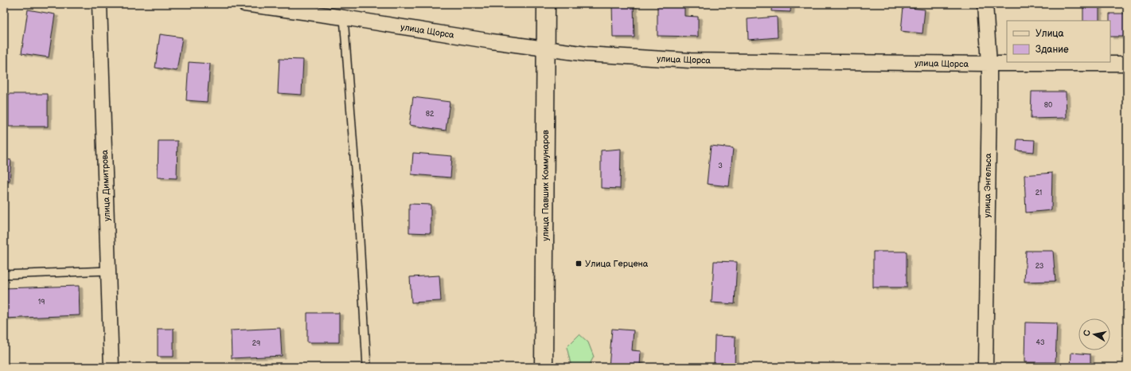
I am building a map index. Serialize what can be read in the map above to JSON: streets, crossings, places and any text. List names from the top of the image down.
{
  "streets": {
    "street": [
      "улица Щорса",
      "улица Димитрова",
      "улица Павших Коммунаров",
      "улица Энгельса"
    ]
  },
  "crossings": [
    ["улица Щорса", "улица Павших Коммунаров"],
    ["улица Щорса", "улица Энгельса"]
  ],
  "places": {
    "transit": ["Улица Герцена"]
  },
  "house_numbers": [
    "80",
    "82",
    "3",
    "21",
    "23",
    "19",
    "43",
    "29"
  ],
  "legend": ["Улица", "Здание"],
  "north": "left"
}
